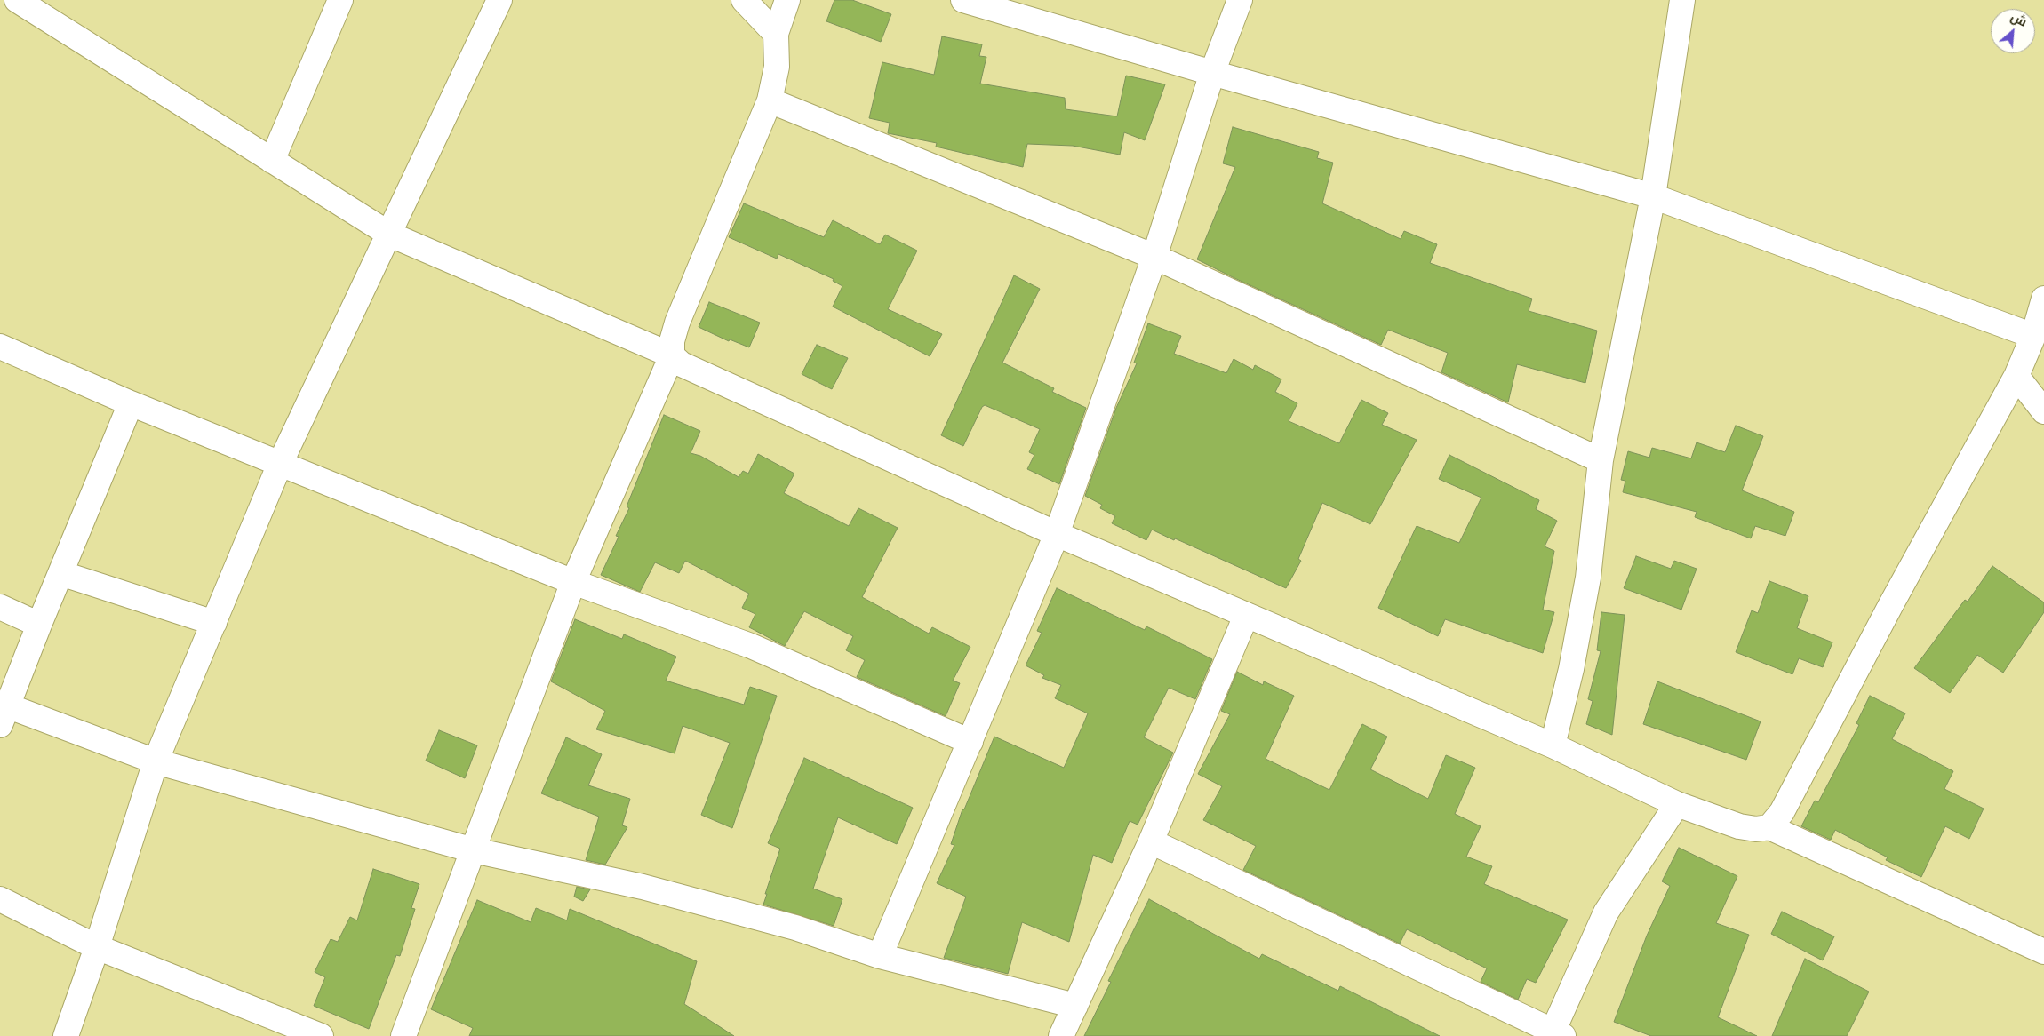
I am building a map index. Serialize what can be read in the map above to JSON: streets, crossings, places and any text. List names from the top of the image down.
{
  "north": "top right"
}
